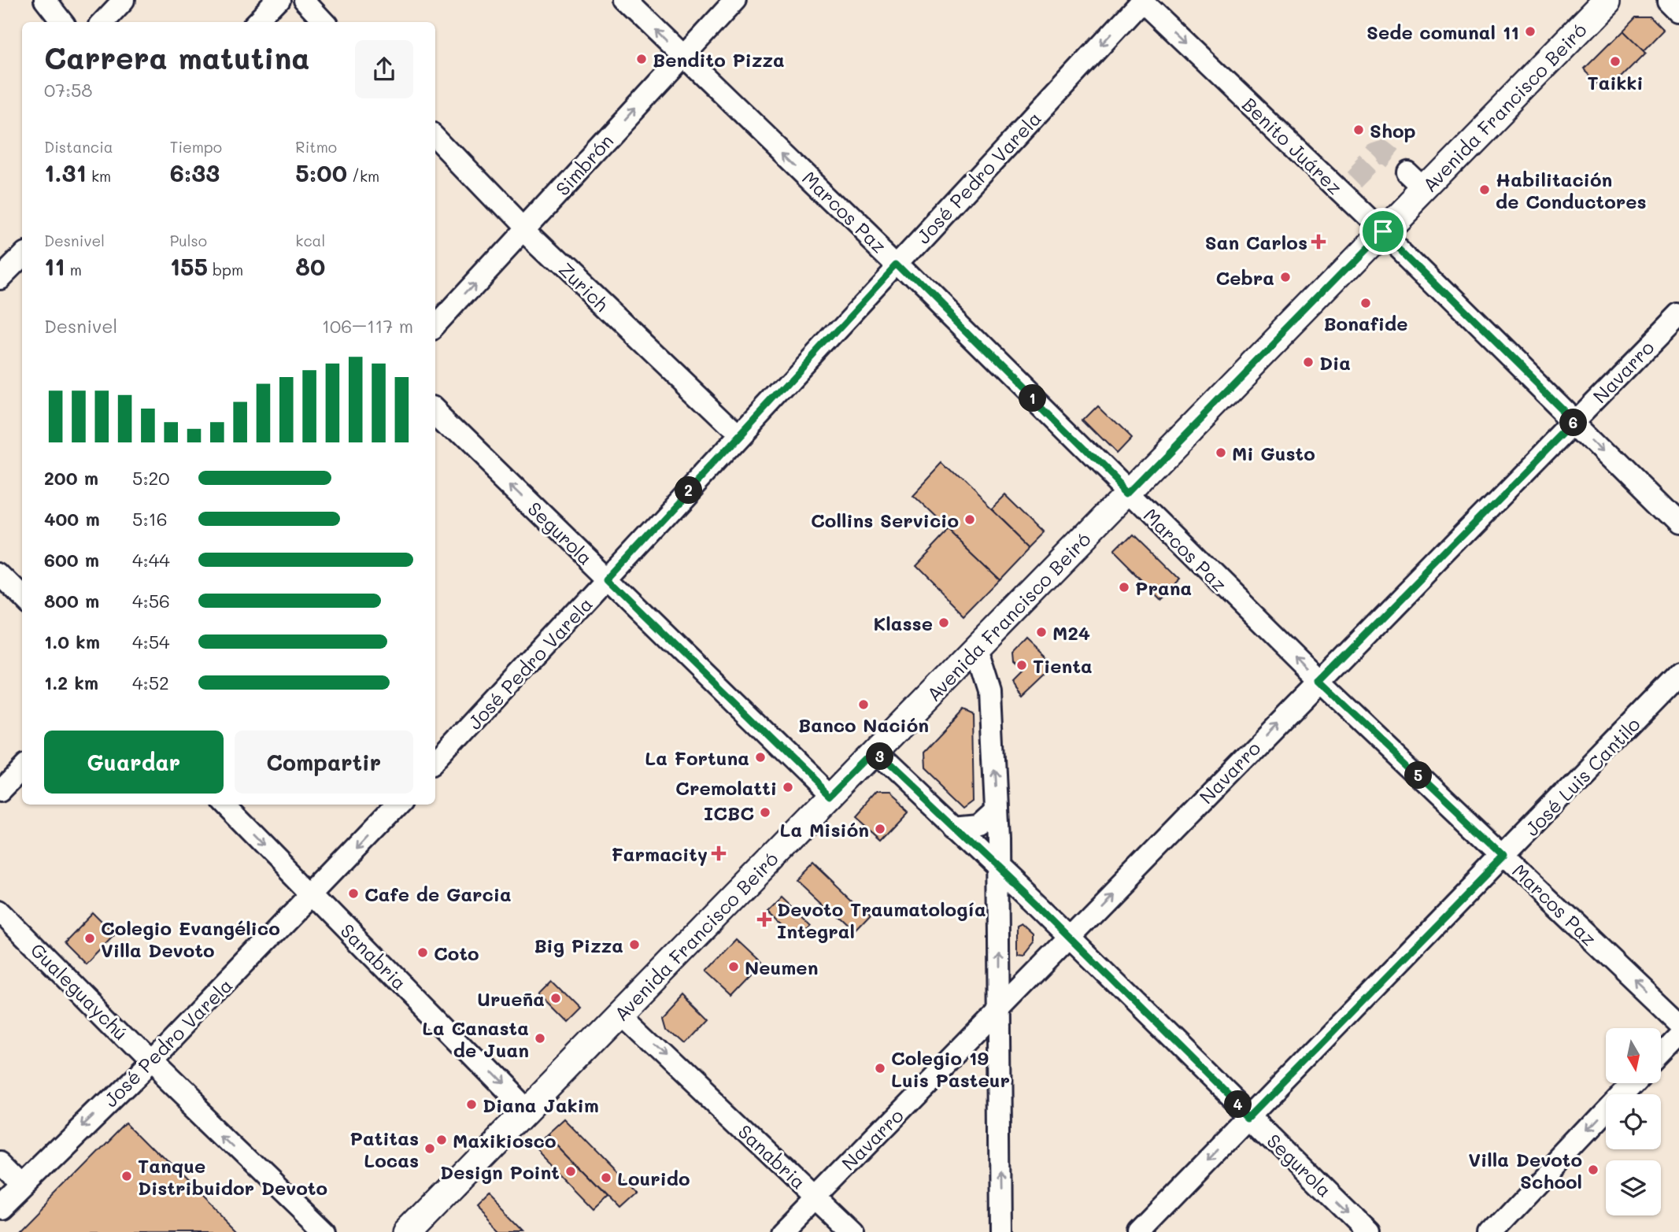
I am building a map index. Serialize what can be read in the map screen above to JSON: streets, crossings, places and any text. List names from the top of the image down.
{
  "streets": {
    "main road": ["Avenida Francisco Beiró"],
    "street": [
      "Benito Juárez",
      "Simbrón",
      "José Pedro Varela",
      "Marcos Paz",
      "Zurich",
      "Navarro",
      "Segurola",
      "José Luis Cantilo",
      "Sanabria",
      "Gualeguaychú"
    ]
  },
  "crossings": [
    ["Avenida Francisco Beiró", "Benito Juárez"],
    ["Avenida Francisco Beiró", "Marcos Paz"],
    ["Avenida Francisco Beiró", "Segurola"],
    ["Avenida Francisco Beiró", "Sanabria"],
    ["Benito Juárez", "José Pedro Varela"],
    ["Benito Juárez", "Navarro"],
    ["Simbrón", "Marcos Paz"],
    ["Simbrón", "Zurich"],
    ["José Pedro Varela", "Marcos Paz"],
    ["José Pedro Varela", "Zurich"],
    ["José Pedro Varela", "Segurola"],
    ["José Pedro Varela", "Sanabria"],
    ["José Pedro Varela", "Gualeguaychú"],
    ["Marcos Paz", "Navarro"],
    ["Marcos Paz", "José Luis Cantilo"],
    ["Navarro", "Segurola"],
    ["Navarro", "Sanabria"],
    ["Segurola", "José Luis Cantilo"]
  ],
  "one_way": [
    "Benito Juárez",
    "Simbrón",
    "José Pedro Varela",
    "Marcos Paz",
    "Sanabria",
    "Gualeguaychú"
  ],
  "places": {
    "other": [
      "Sede comunal 11",
      "Bendito Pizza",
      "Taikki",
      "Shop",
      "Habilitación de Conductores",
      "Cebra",
      "Bonafide",
      "Dia",
      "Mi Gusto",
      "Collins Servicio",
      "Prana",
      "Klasse",
      "M24",
      "Tienta",
      "Banco Nación",
      "La Fortuna",
      "Cremolatti",
      "ICBC",
      "La Misión",
      "Cafe de Garcia",
      "Colegio Evangélico Villa Devoto",
      "Big Pizza",
      "Coto",
      "Neumen",
      "Urueña",
      "La Canasta de Juan",
      "Colegio 19 Luis Pasteur",
      "Diana Jakim",
      "Maxikiosco",
      "Patitas Locas",
      "Villa Devoto School",
      "Design Point",
      "Tanque Distribuidor Devoto",
      "Lourido"
    ],
    "health": ["San Carlos", "Farmacity", "Devoto Traumatología Integral"]
  },
  "north": "bottom",
  "page": {
    "heading": ["Carrera matutina", "07:58"],
    "stats": [
      ["Distancia", "1.31 km"],
      ["Tiempo", "6:33"],
      ["Ritmo", "5:00 /km"],
      ["Desnivel", "11 m"],
      ["Pulso", "155 bpm"],
      ["kcal", "80"]
    ],
    "chart": ["Desnivel", "106–117 m"],
    "pins": [
      "1",
      "6",
      "2",
      "3",
      "5",
      "4"
    ],
    "list": [
      {
        "name": "200 m",
        "note": "5:20"
      },
      {
        "name": "400 m",
        "note": "5:16"
      },
      {
        "name": "600 m",
        "note": "4:44"
      },
      {
        "name": "800 m",
        "note": "4:56"
      },
      {
        "name": "1.0 km",
        "note": "4:54"
      },
      {
        "name": "1.2 km",
        "note": "4:52"
      }
    ],
    "buttons": ["Guardar", "Compartir"]
  }
}
